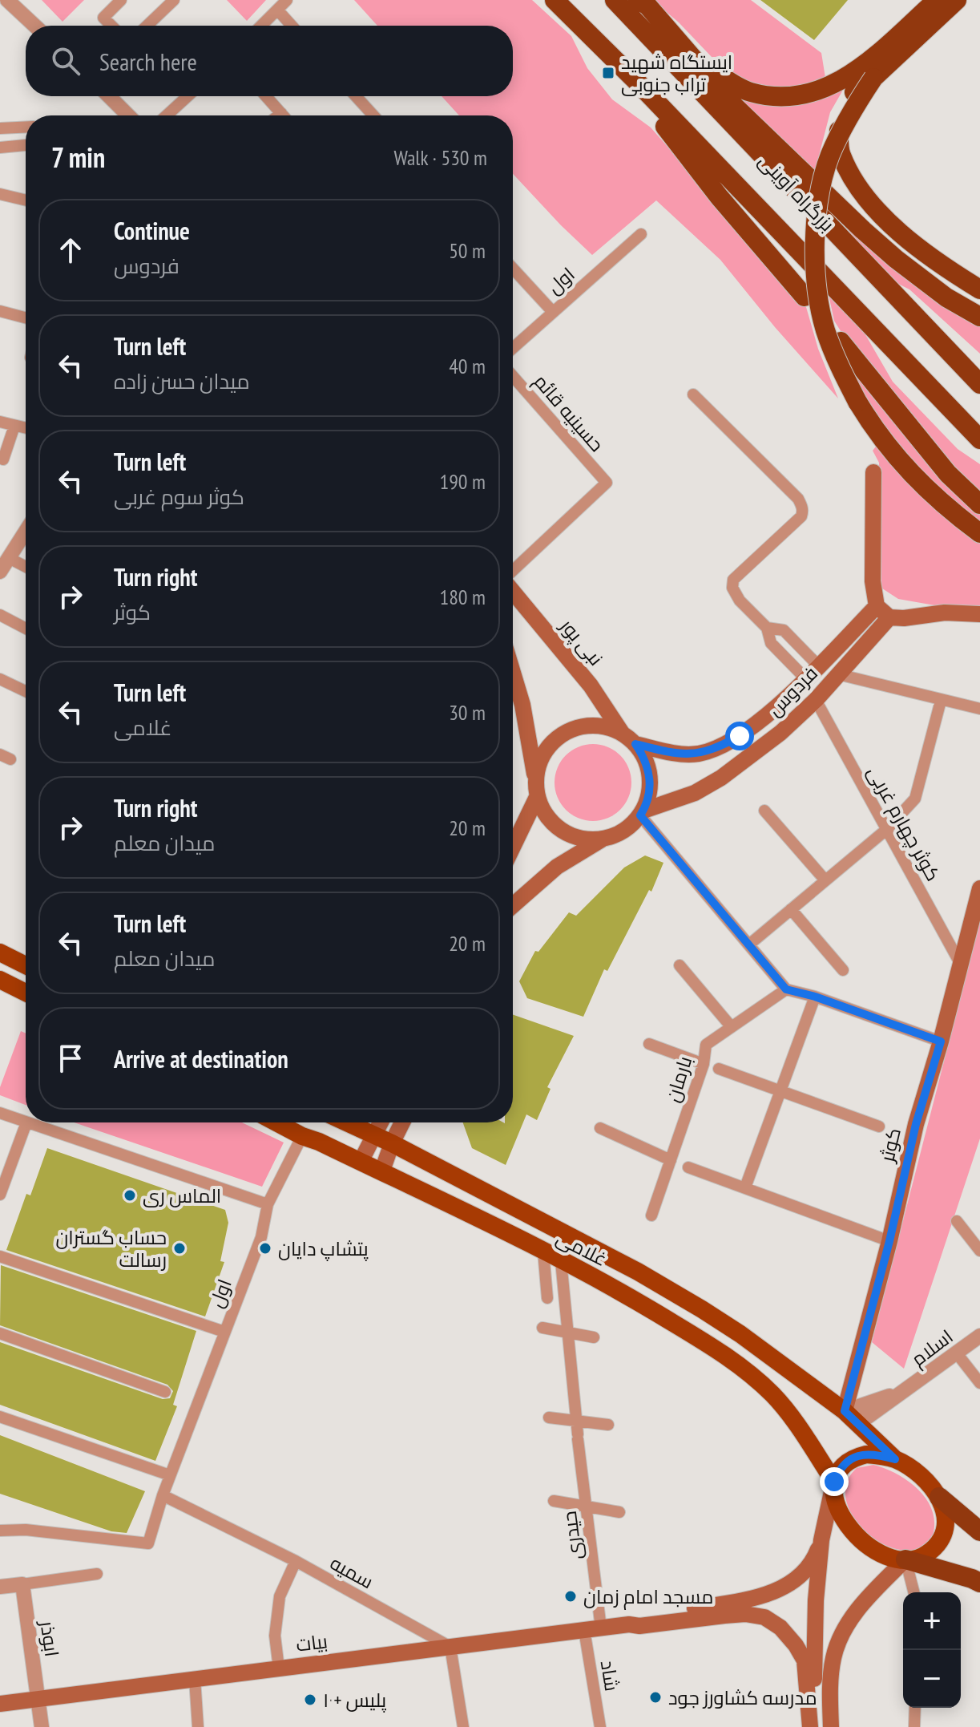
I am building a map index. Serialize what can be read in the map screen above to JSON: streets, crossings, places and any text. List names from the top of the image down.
{
  "streets": {
    "highway": ["بزرگراه آوینی"],
    "main road": [
      "نبی پور",
      "فردوس",
      "کوثر",
      "غلامی",
      "بیات"
    ],
    "street": [
      "اول",
      "حسینیه قائم",
      "کوثر چهارم غربی",
      "بارمان",
      "اسلام",
      "حیدری",
      "سمیه",
      "ابوذر",
      "شاد"
    ]
  },
  "crossings": [
    ["اول", "غلامی"],
    ["اول", "سمیه"],
    ["نبی پور", "فردوس"],
    ["فردوس", "کوثر چهارم غربی"],
    ["کوثر چهارم غربی", "کوثر"],
    ["کوثر", "غلامی"],
    ["غلامی", "اسلام"],
    ["غلامی", "حیدری"],
    ["حیدری", "بیات"],
    ["سمیه", "بیات"],
    ["ابوذر", "بیات"],
    ["بیات", "شاد"]
  ],
  "places": {
    "transit": ["ایستگاه شهید تراب جنوبی"],
    "other": [
      "الماس ری",
      "حساب گستران رسالت",
      "پتشاپ دایان",
      "مسجد امام زمان",
      "مدرسه کشاورز جود",
      "پلیس +۱۰"
    ]
  },
  "page": {
    "search": "Search here",
    "heading": ["7 min", "Walk · 530 m"],
    "list": [
      ["Continue", "فردوس", "50 m"],
      ["Turn left", "میدان حسن زاده", "40 m"],
      ["Turn left", "کوثر سوم غربی", "190 m"],
      ["Turn right", "کوثر", "180 m"],
      ["Turn left", "غلامی", "30 m"],
      ["Turn right", "میدان معلم", "20 m"],
      ["Turn left", "میدان معلم", "20 m"],
      "Arrive at destination"
    ],
    "map_buttons": ["+", "−"]
  }
}
